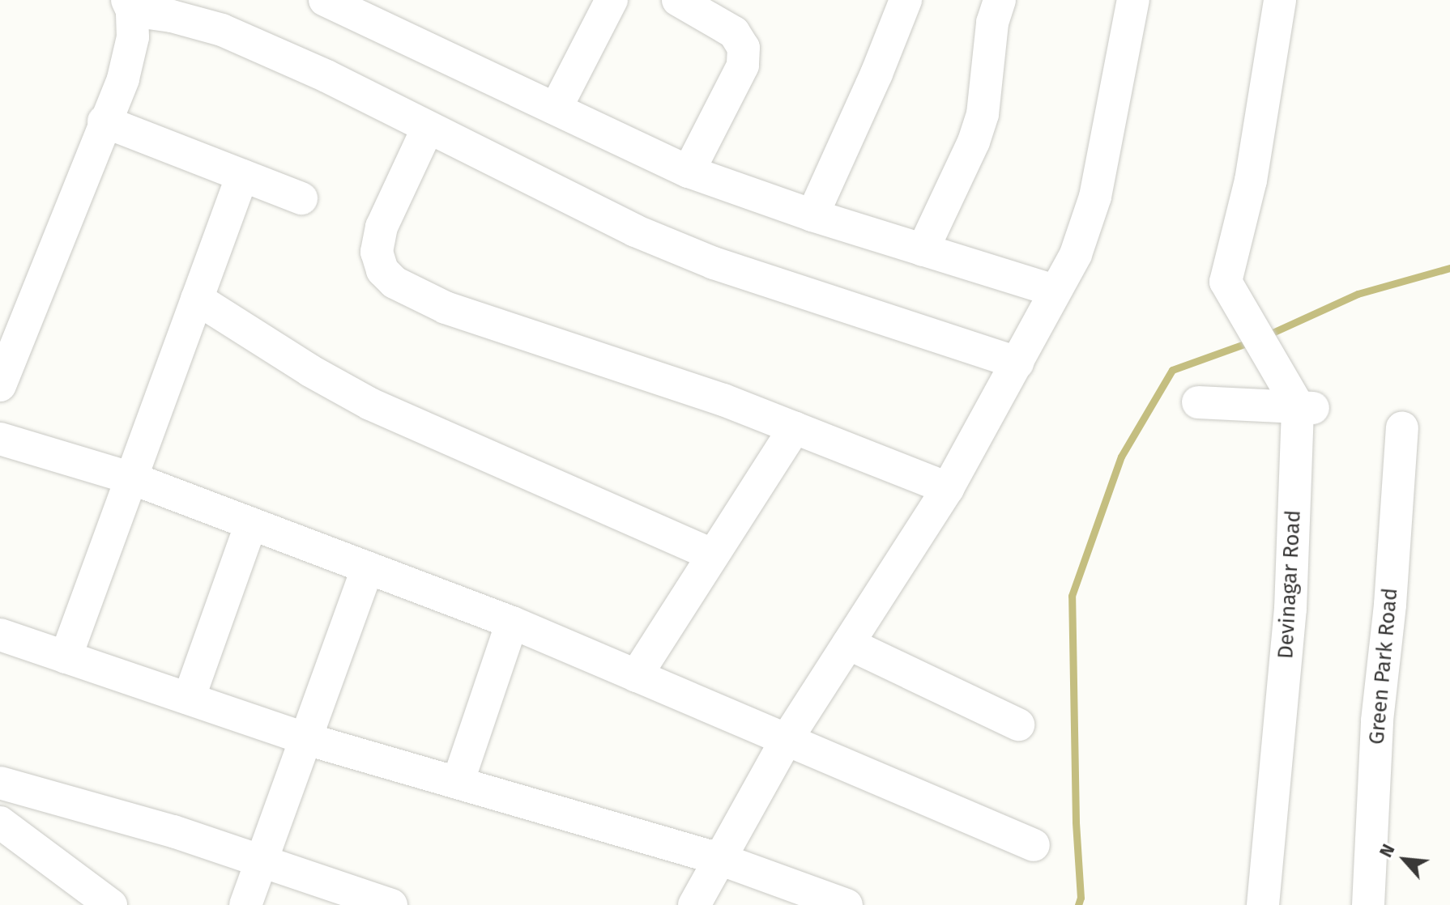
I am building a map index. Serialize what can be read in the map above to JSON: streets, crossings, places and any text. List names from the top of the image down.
{
  "streets": {
    "street": ["Devinagar Road", "Green Park Road"]
  },
  "north": "top left"
}
